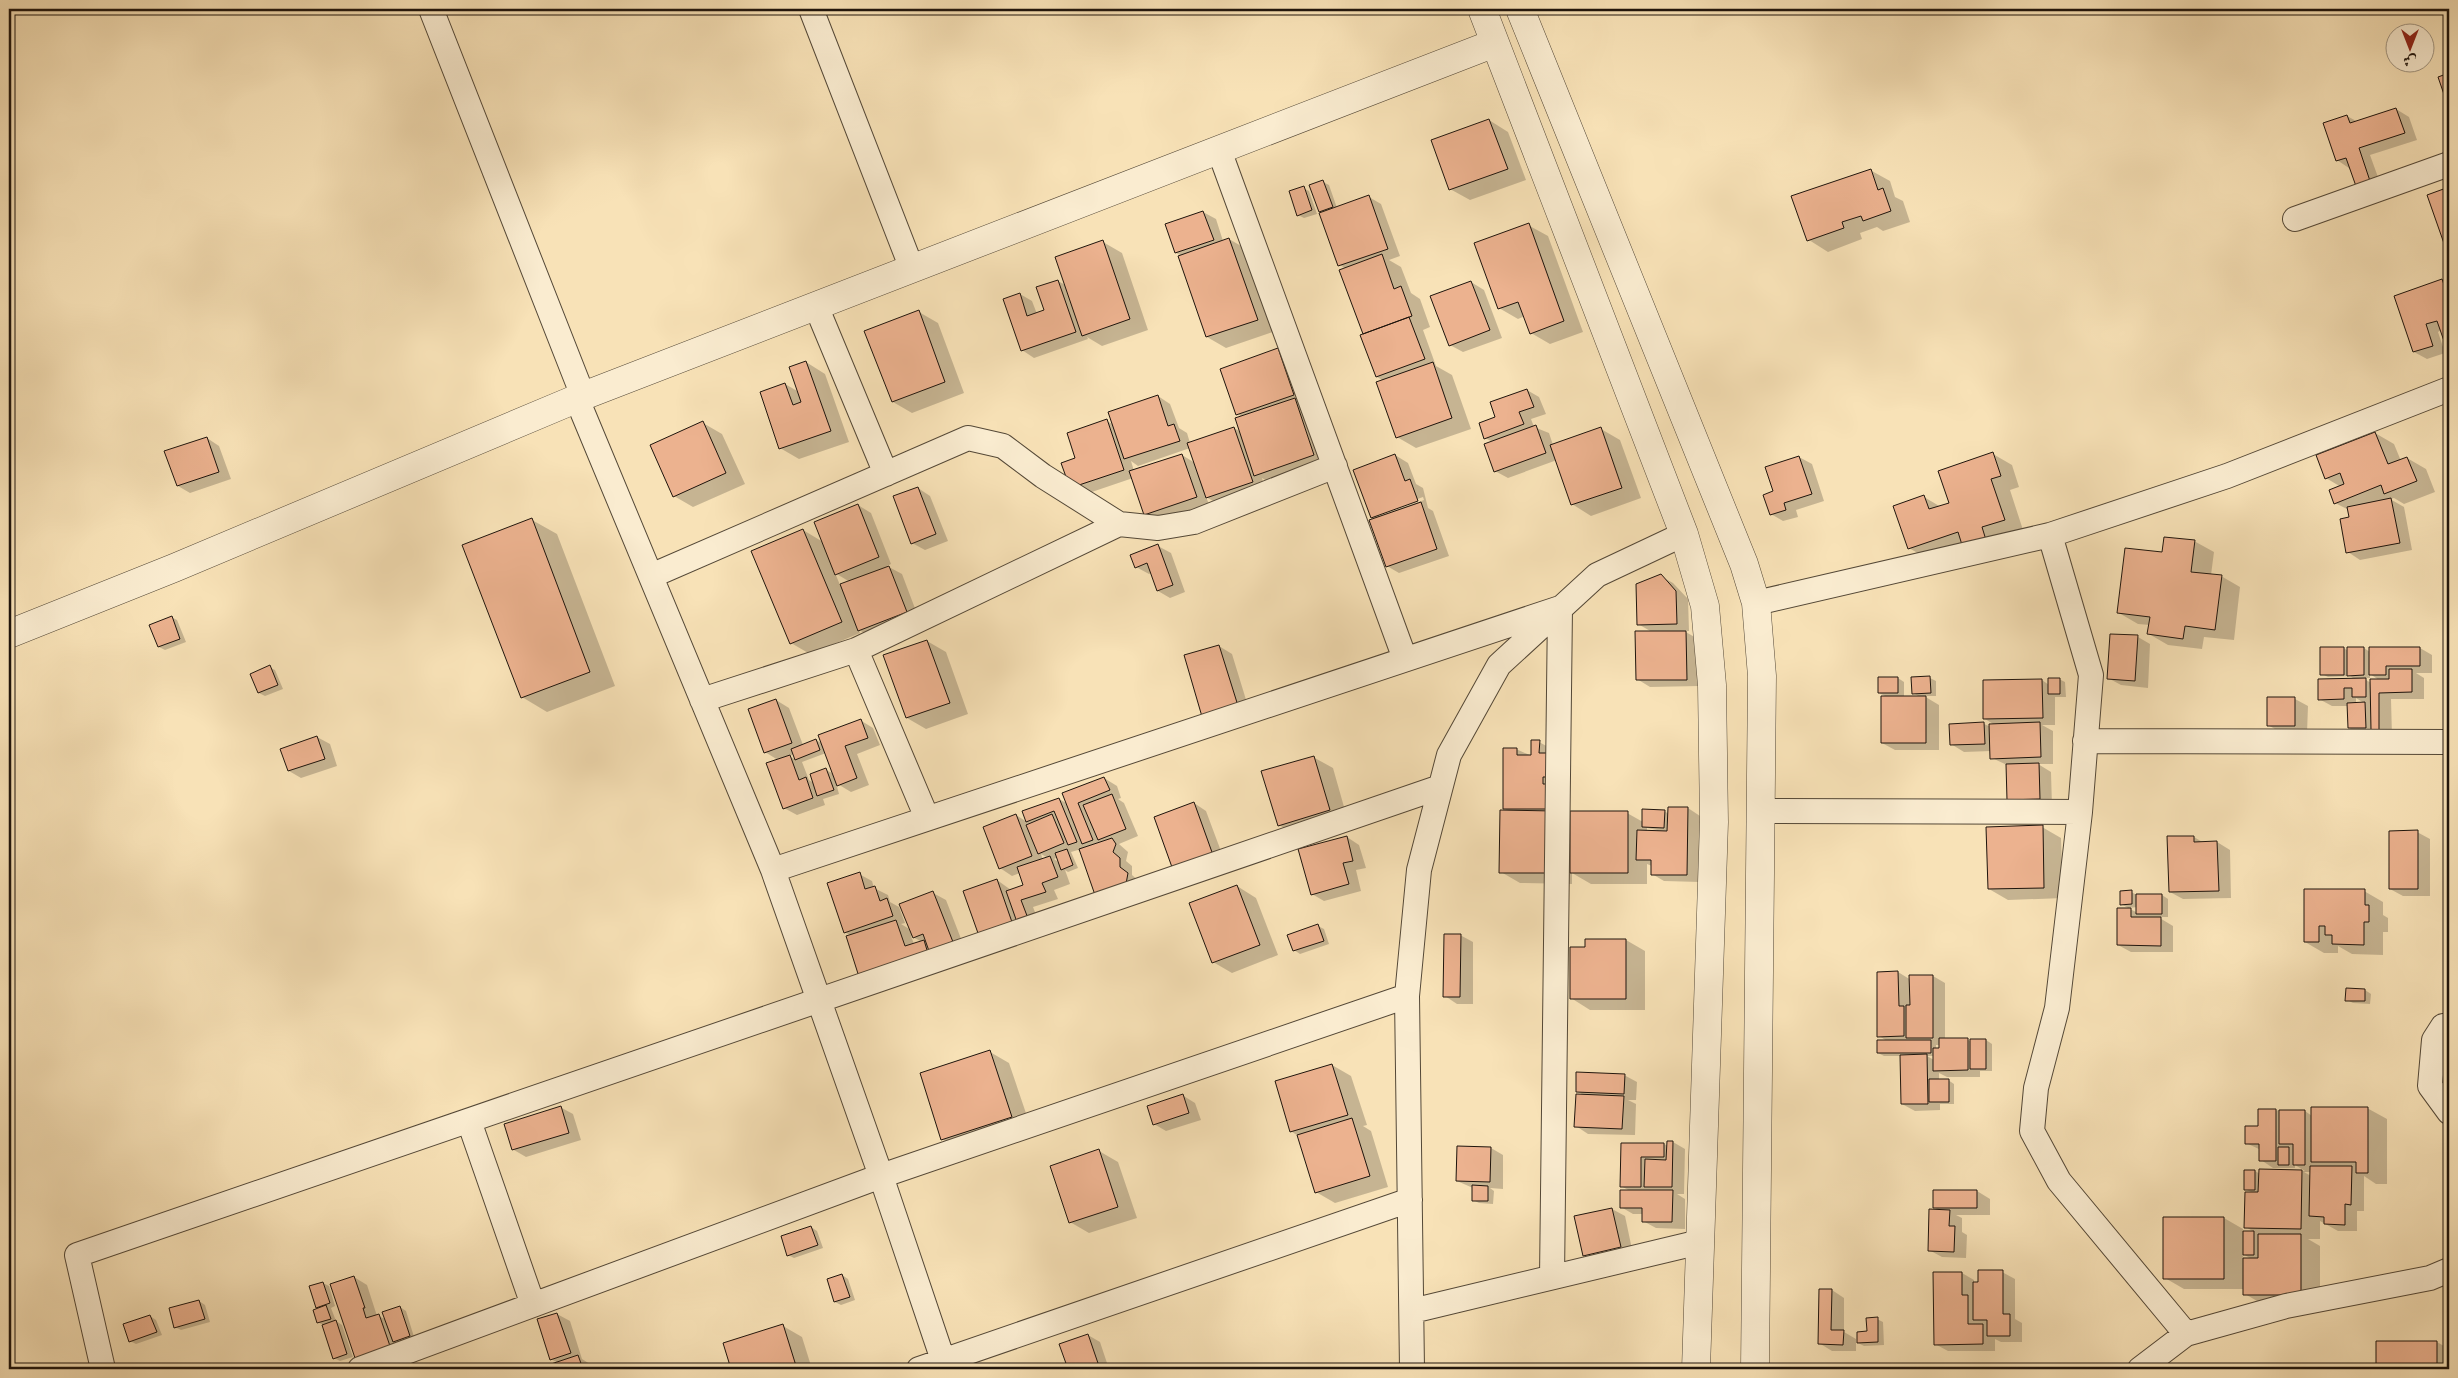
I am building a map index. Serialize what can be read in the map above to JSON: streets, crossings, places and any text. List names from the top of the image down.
{
  "north": "bottom"
}
